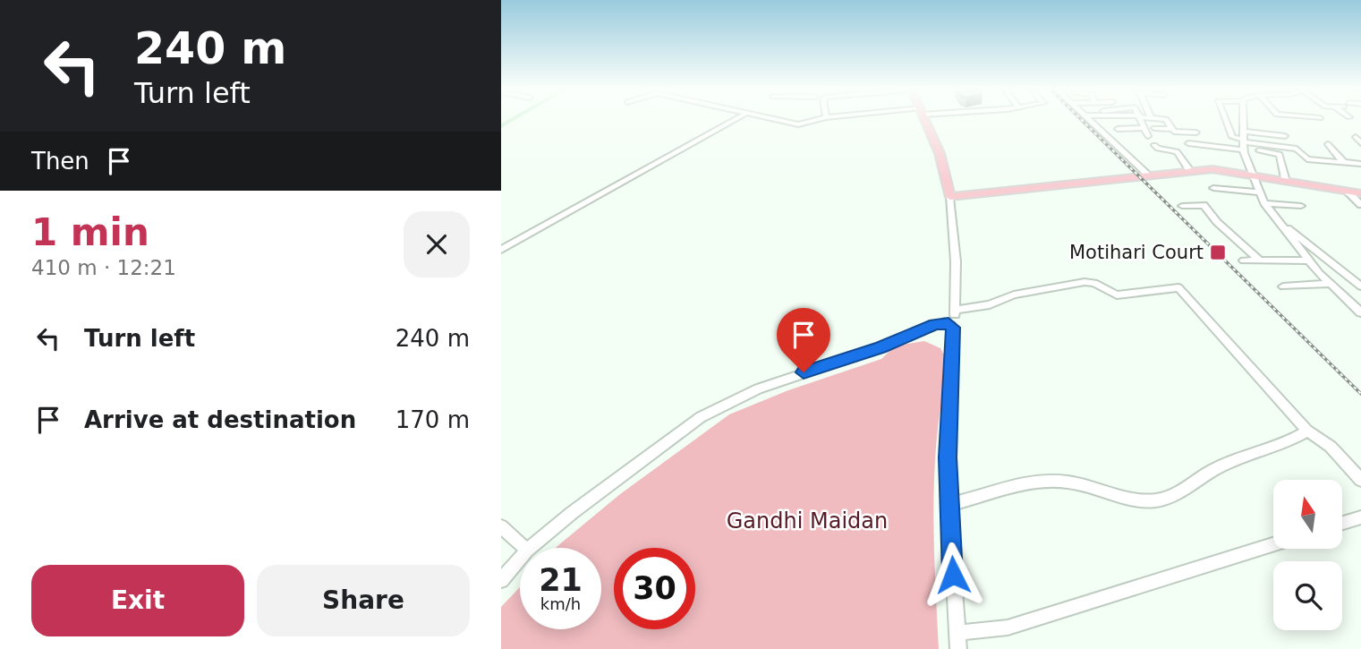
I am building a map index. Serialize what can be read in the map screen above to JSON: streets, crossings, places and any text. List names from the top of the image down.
{
  "parks": ["Gandhi Maidan"],
  "places": {
    "transit": ["Motihari Court"]
  },
  "north": "top",
  "page": {
    "turn": ["240 m", "Turn left"],
    "then": "Then",
    "heading": ["1 min", "410 m · 12:21"],
    "list": [
      {
        "name": "Turn left",
        "value": "240 m"
      },
      {
        "name": "Arrive at destination",
        "value": "170 m"
      }
    ],
    "speed": "21 km/h",
    "limit": "30",
    "buttons": ["Exit", "Share"]
  }
}
